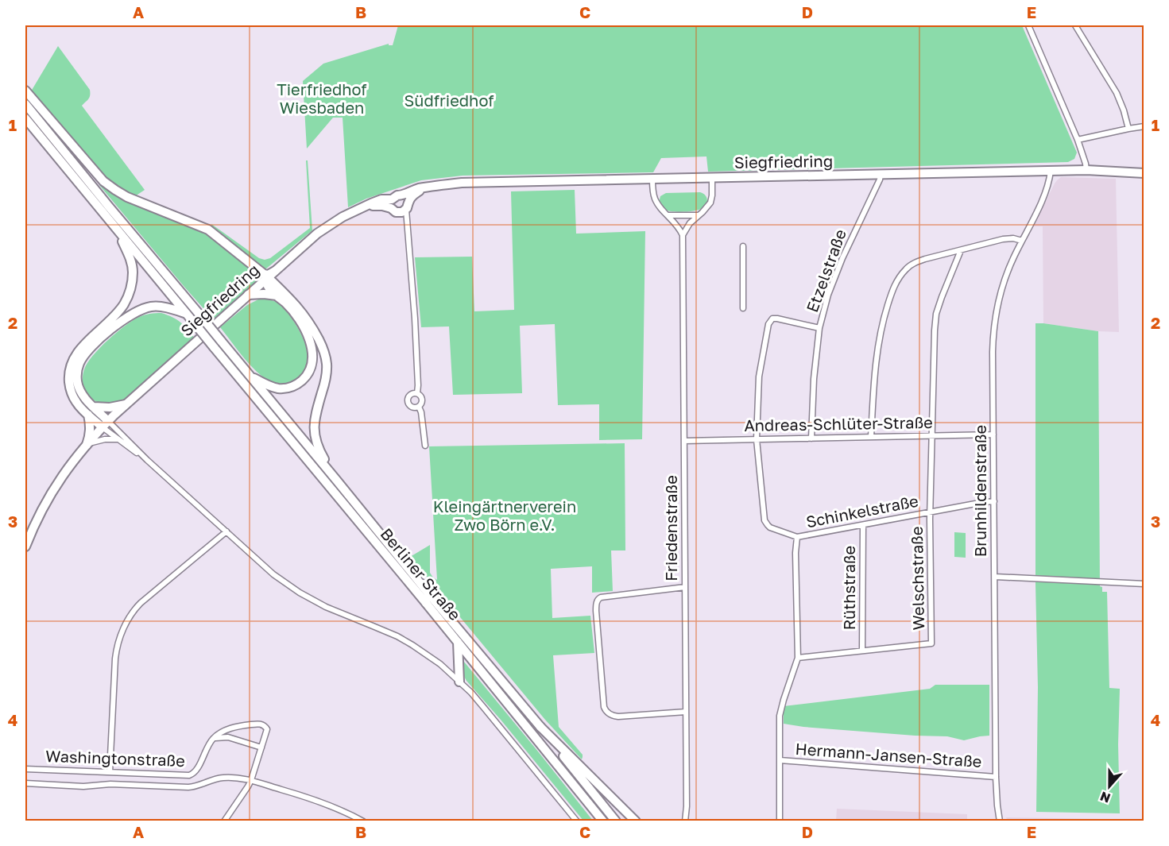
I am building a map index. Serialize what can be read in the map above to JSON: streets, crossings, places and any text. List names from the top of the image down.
{
  "streets": {
    "main road": ["Siegfriedring", "Berliner Straße"],
    "street": [
      "Etzelstraße",
      "Andreas-Schlüter-Straße",
      "Brunhildenstraße",
      "Schinkelstraße",
      "Friedenstraße",
      "Welschstraße",
      "Rüthstraße",
      "Hermann-Jansen-Straße",
      "Washingtonstraße"
    ]
  },
  "crossings": [
    ["Siegfriedring", "Etzelstraße"],
    ["Siegfriedring", "Brunhildenstraße"],
    ["Etzelstraße", "Andreas-Schlüter-Straße"],
    ["Andreas-Schlüter-Straße", "Brunhildenstraße"],
    ["Andreas-Schlüter-Straße", "Schinkelstraße"],
    ["Andreas-Schlüter-Straße", "Friedenstraße"],
    ["Andreas-Schlüter-Straße", "Welschstraße"],
    ["Brunhildenstraße", "Schinkelstraße"],
    ["Brunhildenstraße", "Hermann-Jansen-Straße"],
    ["Schinkelstraße", "Welschstraße"],
    ["Schinkelstraße", "Rüthstraße"],
    ["Welschstraße", "Rüthstraße"]
  ],
  "parks": ["Tierfriedhof Wiesbaden", "Südfriedhof", "Kleingärtnerverein Zwo Börn e.V."],
  "north": "bottom",
  "grid": {
    "columns": [
      "A",
      "B",
      "C",
      "D",
      "E"
    ],
    "rows": [
      "1",
      "2",
      "3",
      "4"
    ]
  }
}
